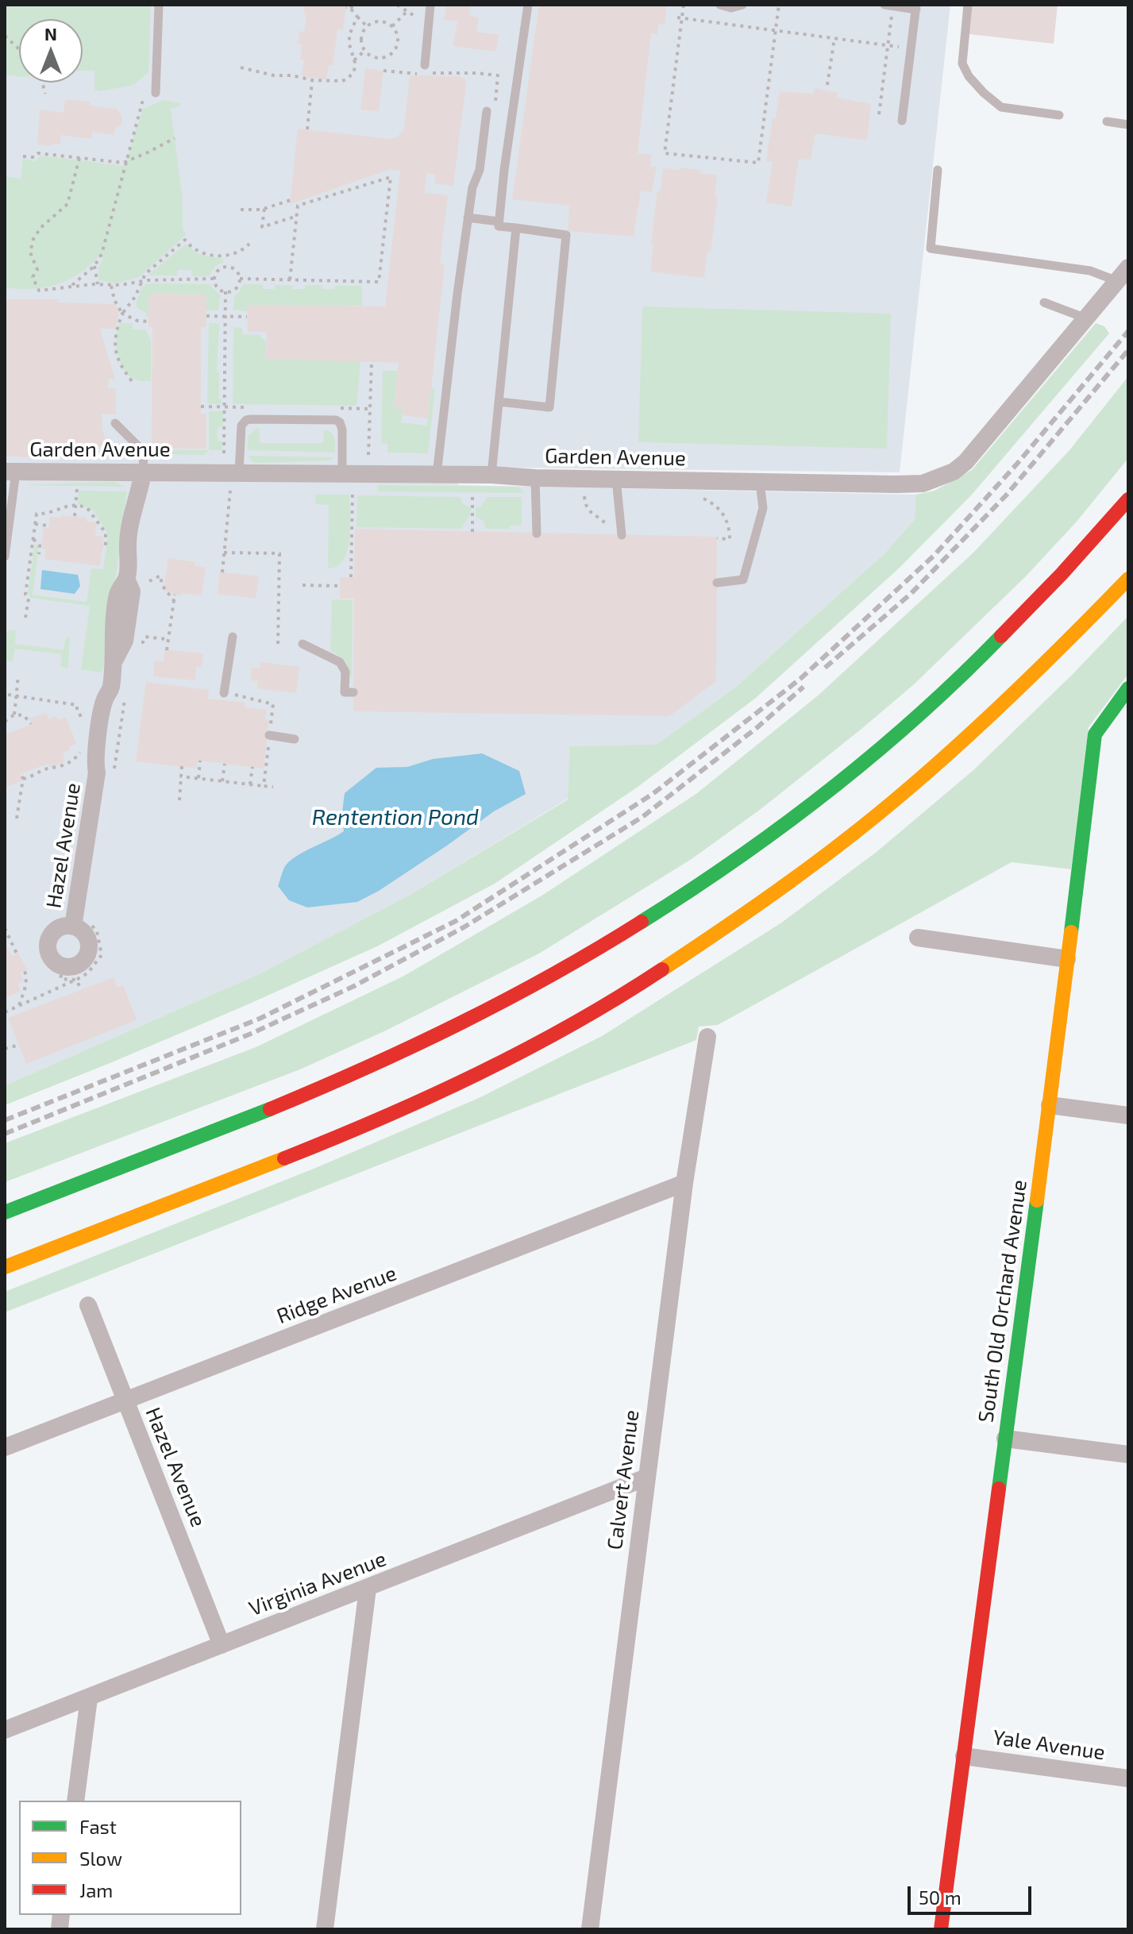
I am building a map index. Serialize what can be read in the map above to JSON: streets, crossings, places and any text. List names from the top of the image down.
{
  "streets": {
    "main road": ["South Old Orchard Avenue"],
    "street": [
      "Garden Avenue",
      "Hazel Avenue",
      "Ridge Avenue",
      "Calvert Avenue",
      "Virginia Avenue",
      "Yale Avenue"
    ]
  },
  "crossings": [
    ["Garden Avenue", "Hazel Avenue"],
    ["Hazel Avenue", "Ridge Avenue"],
    ["Hazel Avenue", "Virginia Avenue"],
    ["Ridge Avenue", "Calvert Avenue"],
    ["South Old Orchard Avenue", "Yale Avenue"],
    ["Calvert Avenue", "Virginia Avenue"]
  ],
  "water": ["Rentention Pond"],
  "legend": ["Fast", "Slow", "Jam"],
  "scale_bar": "50 m",
  "north": "top"
}
